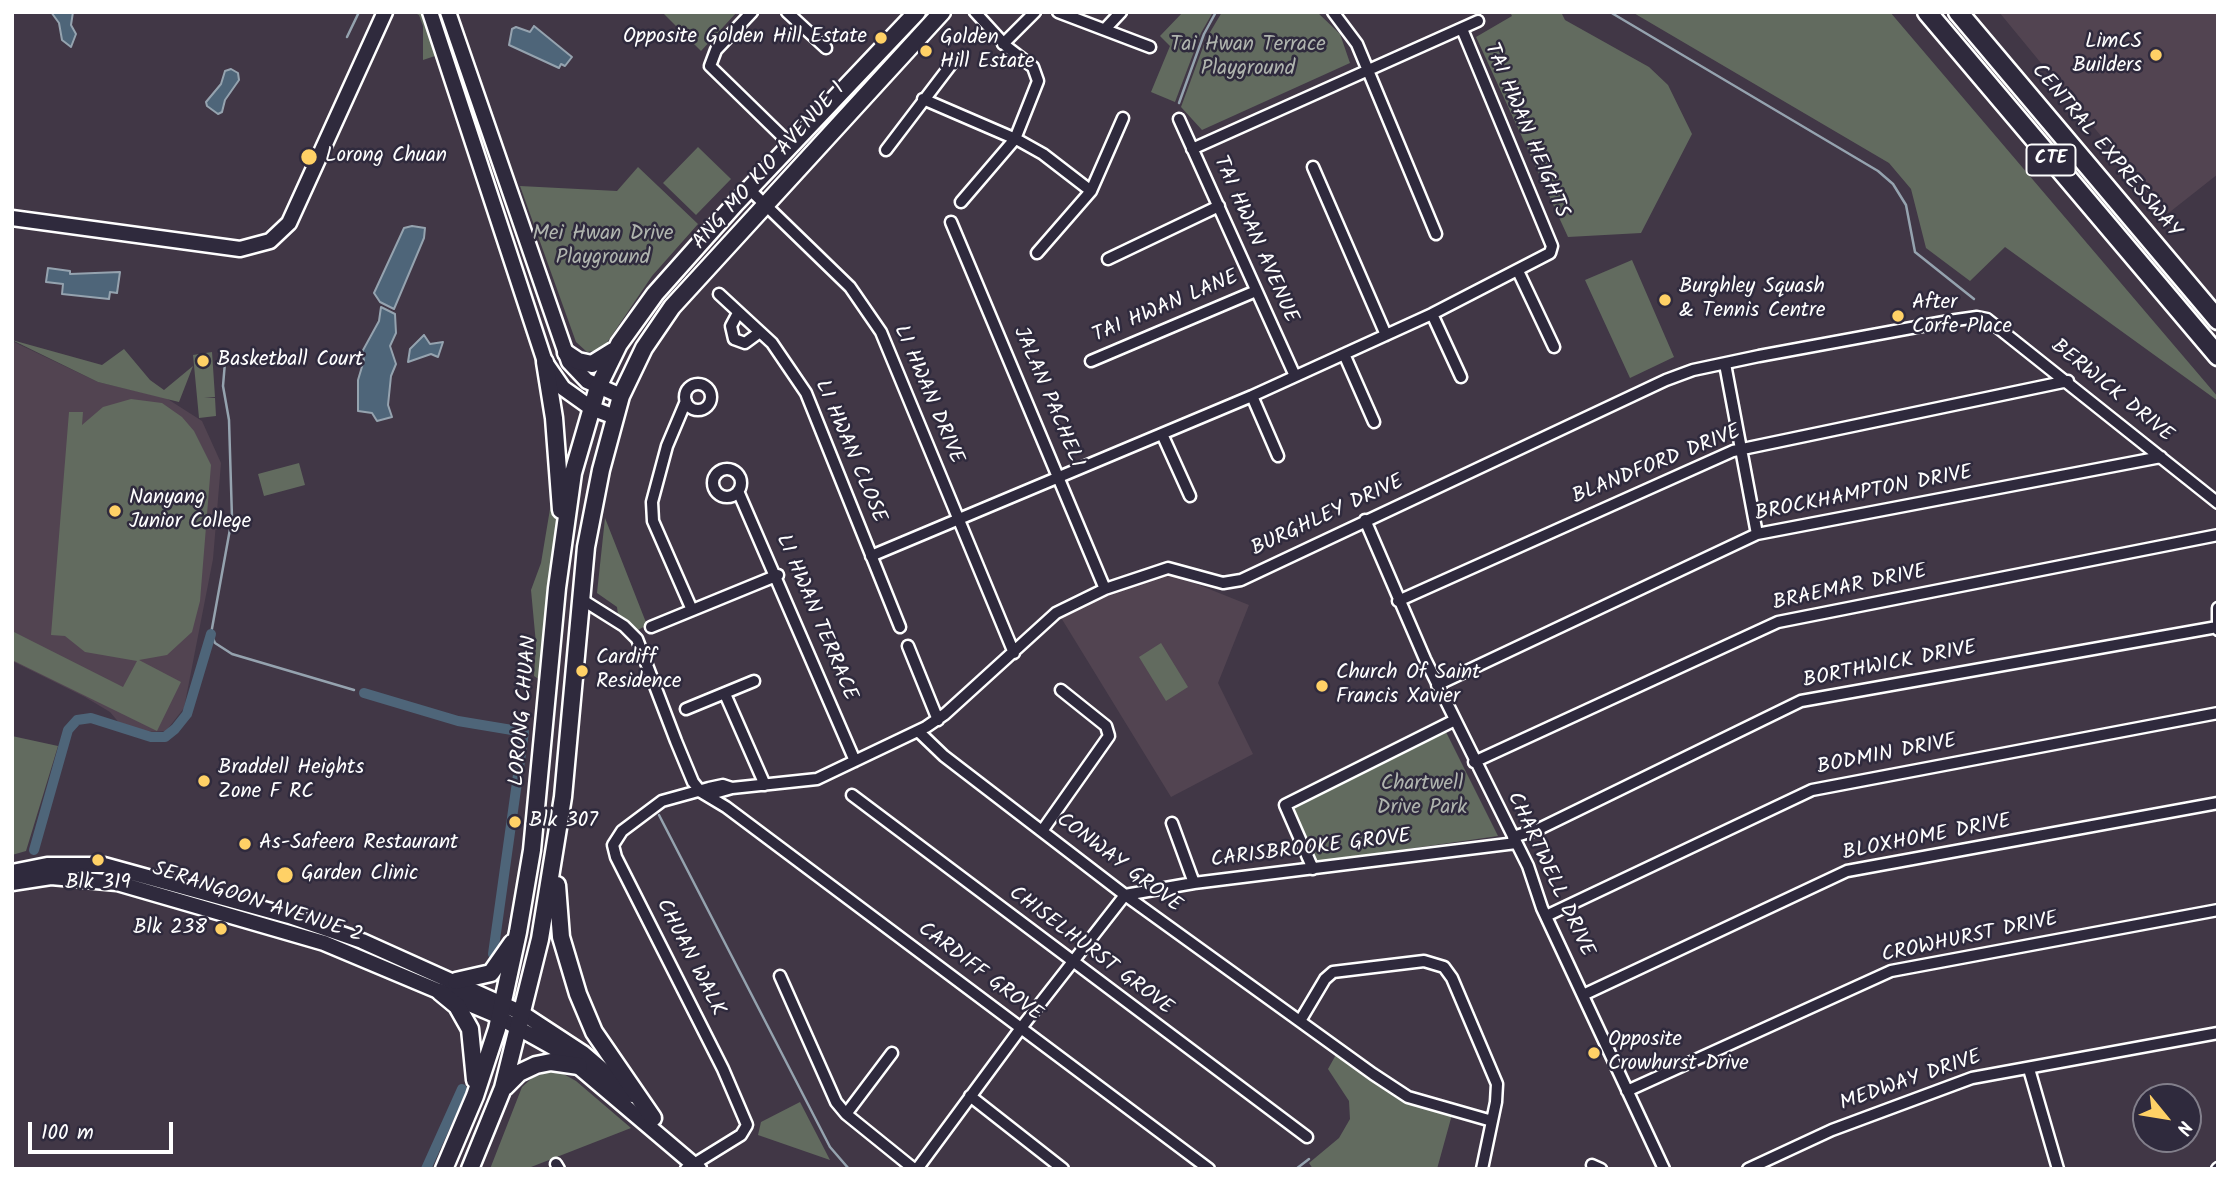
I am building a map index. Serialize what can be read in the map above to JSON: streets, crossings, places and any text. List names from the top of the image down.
{
  "streets": {
    "highway": ["CENTRAL EXPRESSWAY", "CTE"],
    "main road": ["ANG MO KIO AVENUE 1", "LORONG CHUAN", "SERANGOON AVENUE 2"],
    "street": [
      "TAI HWAN HEIGHTS",
      "TAI HWAN AVENUE",
      "TAI HWAN LANE",
      "BERWICK DRIVE",
      "LI HWAN DRIVE",
      "JALAN PACHELI",
      "LI HWAN CLOSE",
      "BLANDFORD DRIVE",
      "BROCKHAMPTON DRIVE",
      "BURGHLEY DRIVE",
      "BRAEMAR DRIVE",
      "LI HWAN TERRACE",
      "BORTHWICK DRIVE",
      "BODMIN DRIVE",
      "BLOXHOME DRIVE",
      "CARISBROOKE GROVE",
      "CONWAY GROVE",
      "CHARTWELL DRIVE",
      "CROWHURST DRIVE",
      "CHISELHURST GROVE",
      "CHUAN WALK",
      "CARDIFF GROVE",
      "MEDWAY DRIVE"
    ]
  },
  "crossings": [
    ["TAI HWAN HEIGHTS", "TAI HWAN AVENUE"],
    ["TAI HWAN HEIGHTS", "LI HWAN DRIVE"],
    ["TAI HWAN HEIGHTS", "JALAN PACHELI"],
    ["TAI HWAN HEIGHTS", "LI HWAN CLOSE"],
    ["ANG MO KIO AVENUE 1", "LI HWAN DRIVE"],
    ["ANG MO KIO AVENUE 1", "LORONG CHUAN"],
    ["TAI HWAN AVENUE", "TAI HWAN LANE"],
    ["BERWICK DRIVE", "BLANDFORD DRIVE"],
    ["BERWICK DRIVE", "BROCKHAMPTON DRIVE"],
    ["BERWICK DRIVE", "BURGHLEY DRIVE"],
    ["LI HWAN DRIVE", "LI HWAN CLOSE"],
    ["LI HWAN DRIVE", "BURGHLEY DRIVE"],
    ["JALAN PACHELI", "BURGHLEY DRIVE"],
    ["BLANDFORD DRIVE", "CHARTWELL DRIVE"],
    ["BROCKHAMPTON DRIVE", "CHARTWELL DRIVE"],
    ["BURGHLEY DRIVE", "LI HWAN TERRACE"],
    ["BURGHLEY DRIVE", "CONWAY GROVE"],
    ["BURGHLEY DRIVE", "CHARTWELL DRIVE"],
    ["BURGHLEY DRIVE", "CHUAN WALK"],
    ["BURGHLEY DRIVE", "CARDIFF GROVE"],
    ["BRAEMAR DRIVE", "CHARTWELL DRIVE"],
    ["BORTHWICK DRIVE", "CARISBROOKE GROVE"],
    ["BORTHWICK DRIVE", "CHARTWELL DRIVE"],
    ["LORONG CHUAN", "SERANGOON AVENUE 2"],
    ["BODMIN DRIVE", "CHARTWELL DRIVE"],
    ["BLOXHOME DRIVE", "CHARTWELL DRIVE"],
    ["CARISBROOKE GROVE", "CONWAY GROVE"],
    ["CARISBROOKE GROVE", "CHARTWELL DRIVE"],
    ["CHARTWELL DRIVE", "CROWHURST DRIVE"],
    ["CHUAN WALK", "CARDIFF GROVE"]
  ],
  "parks": ["Tai Hwan Terrace Playground", "Mei Hwan Drive Playground", "Chartwell Drive Park"],
  "places": [
    "Opposite Golden Hill Estate",
    "Golden Hill Estate",
    "LimCS Builders",
    "Lorong Chuan",
    "Burghley Squash & Tennis Centre",
    "After Corfe Place",
    "Basketball Court",
    "Nanyang Junior College",
    "Cardiff Residence",
    "Church Of Saint Francis Xavier",
    "Braddell Heights Zone F RC",
    "Blk 307",
    "As-Safeera Restaurant",
    "Blk 319",
    "Garden Clinic",
    "Blk 238",
    "Opposite Crowhurst Drive"
  ],
  "scale_bar": "100 m",
  "north": "bottom right"
}
